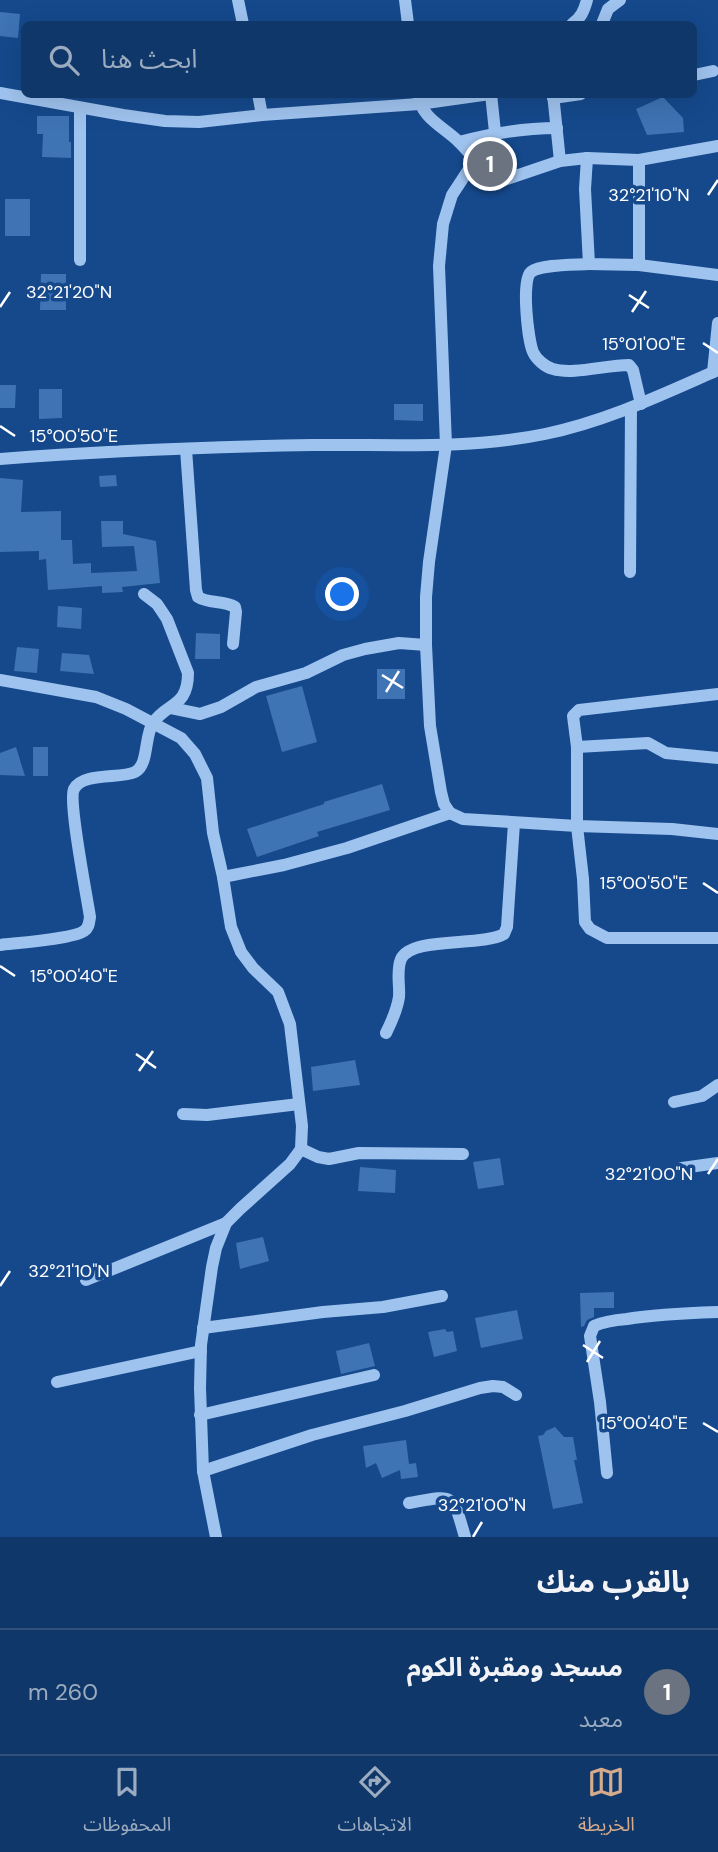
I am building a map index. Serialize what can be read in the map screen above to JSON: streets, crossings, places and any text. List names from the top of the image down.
{
  "page": {
    "search": "ابحث هنا",
    "pins": "1",
    "heading": "بالقرب منك",
    "list": [
      {
        "mark": "1",
        "name": "مسجد ومقبرة الكوم",
        "note": "معبد",
        "value": "260 m"
      }
    ],
    "nav": ["الخريطة", "الاتجاهات", "المحفوظات"]
  },
  "coordinates": [
    "32°21'10\"N",
    "32°21'20\"N",
    "15°01'00\"E",
    "15°00'50\"E",
    "15°00'40\"E",
    "32°21'00\"N"
  ]
}
